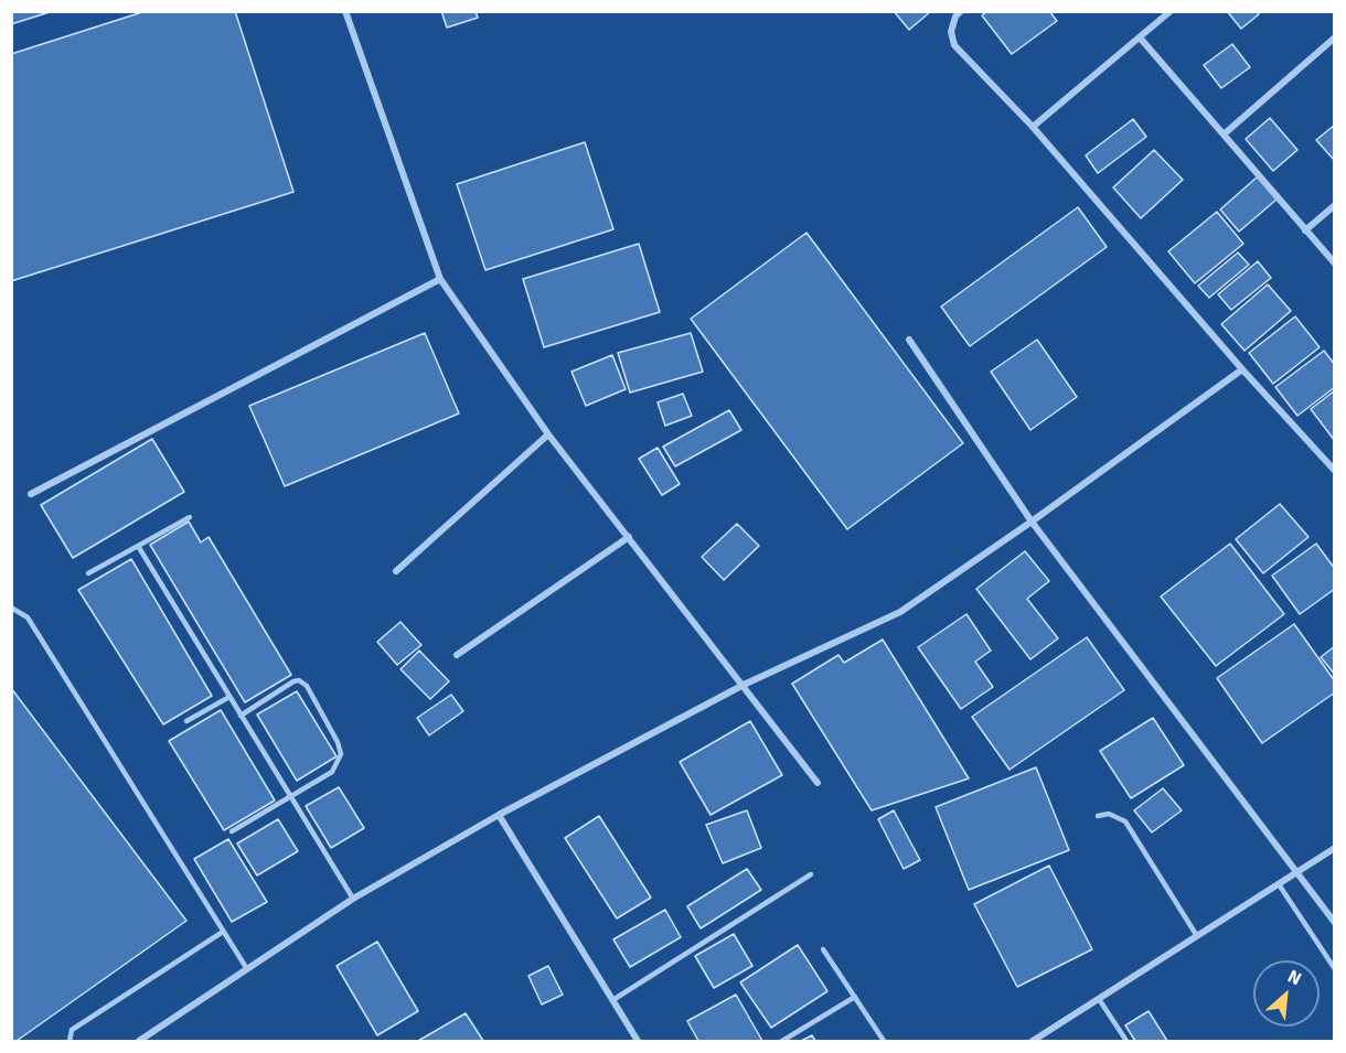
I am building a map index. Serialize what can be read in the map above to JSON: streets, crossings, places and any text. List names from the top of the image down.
{
  "north": "top right"
}
